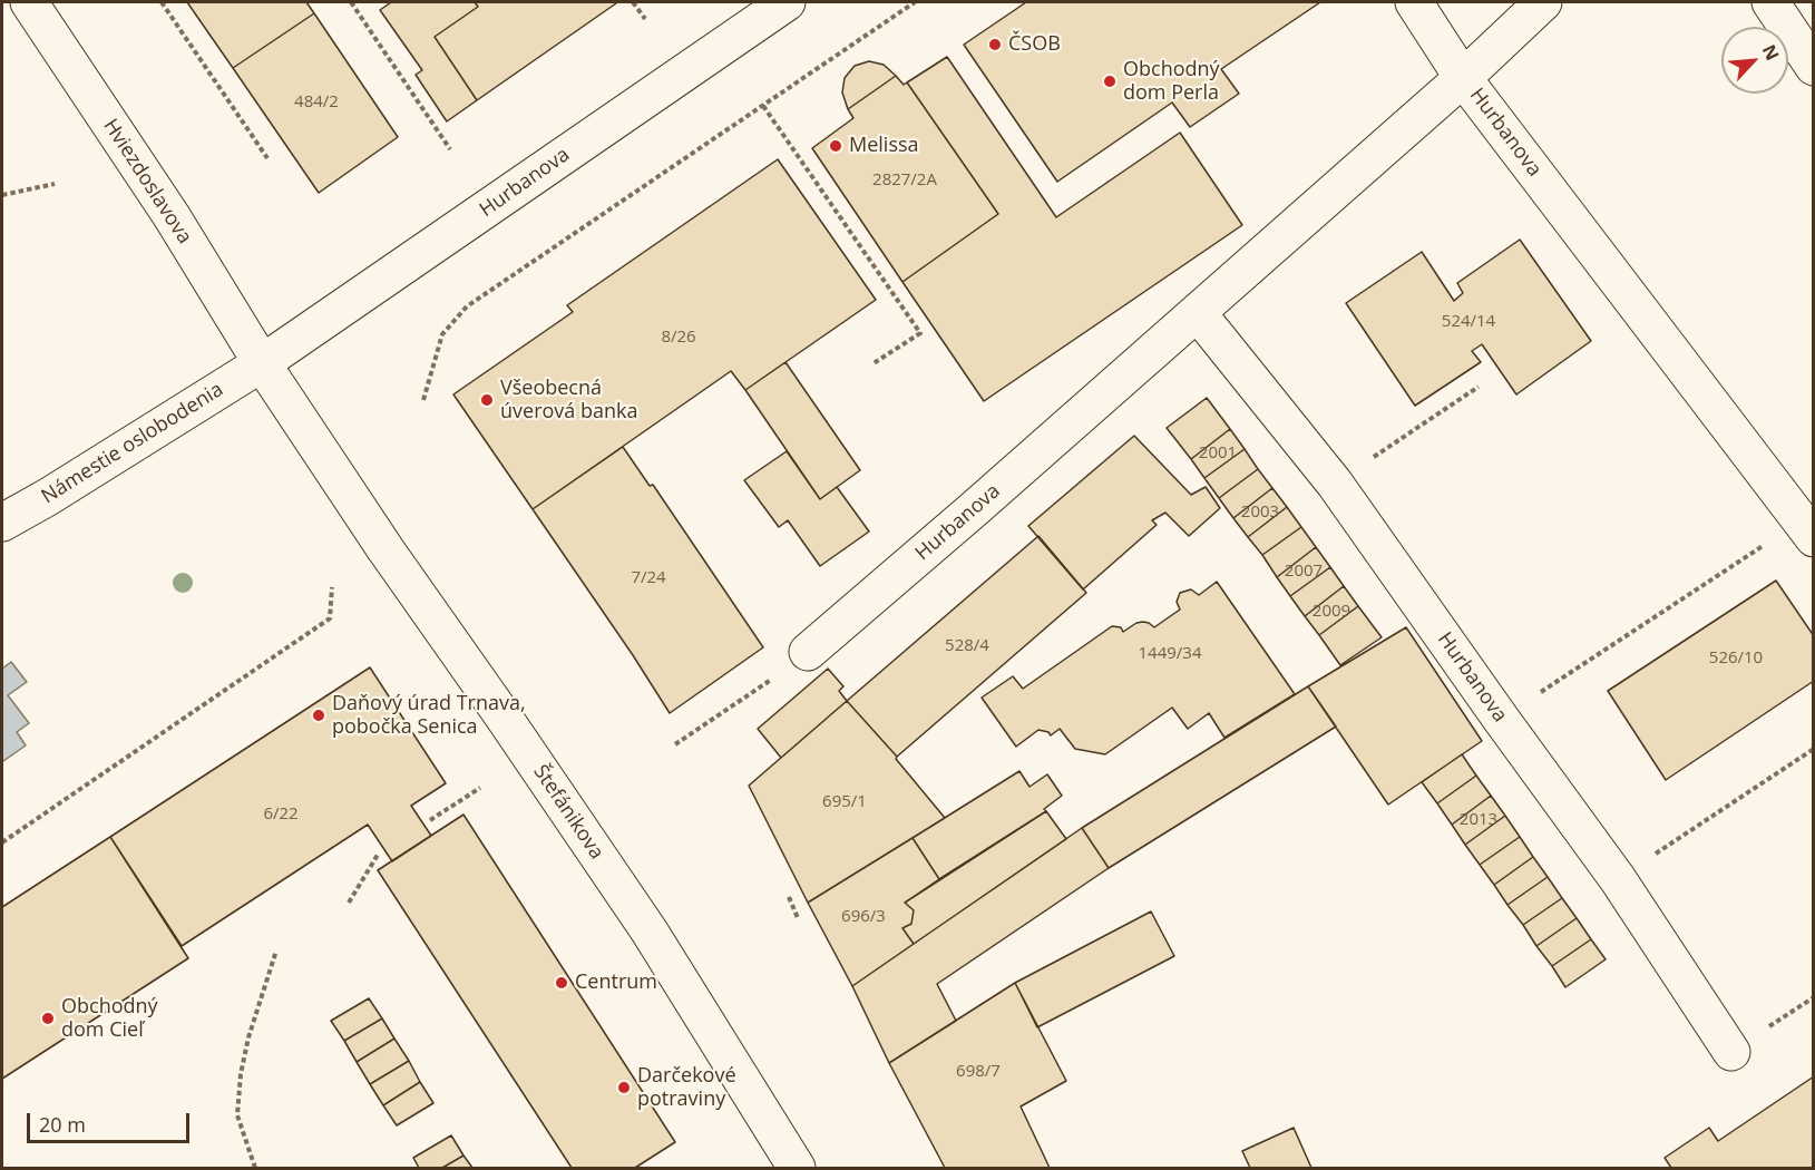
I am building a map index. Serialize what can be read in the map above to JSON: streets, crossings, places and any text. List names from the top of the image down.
{
  "streets": {
    "street": [
      "Hurbanova",
      "Hviezdoslavova",
      "Námestie oslobodenia",
      "Štefánikova"
    ]
  },
  "crossings": [
    ["Hurbanova", "Hviezdoslavova"],
    ["Hurbanova", "Námestie oslobodenia"],
    ["Hurbanova", "Štefánikova"],
    ["Hviezdoslavova", "Námestie oslobodenia"],
    ["Hviezdoslavova", "Štefánikova"],
    ["Námestie oslobodenia", "Štefánikova"]
  ],
  "places": [
    "ČSOB",
    "Obchodný dom Perla",
    "Melissa",
    "Všeobecná úverová banka",
    "Daňový úrad Trnava, pobočka Senica",
    "Centrum",
    "Obchodný dom Cieľ",
    "Darčekové potraviny"
  ],
  "house_numbers": [
    "484/2",
    "2827/2A",
    "524/14",
    "8/26",
    "2001",
    "2003",
    "2007",
    "7/24",
    "2009",
    "528/4",
    "1449/34",
    "526/10",
    "695/1",
    "6/22",
    "2013",
    "696/3",
    "698/7"
  ],
  "scale_bar": "20 m",
  "north": "top right"
}
